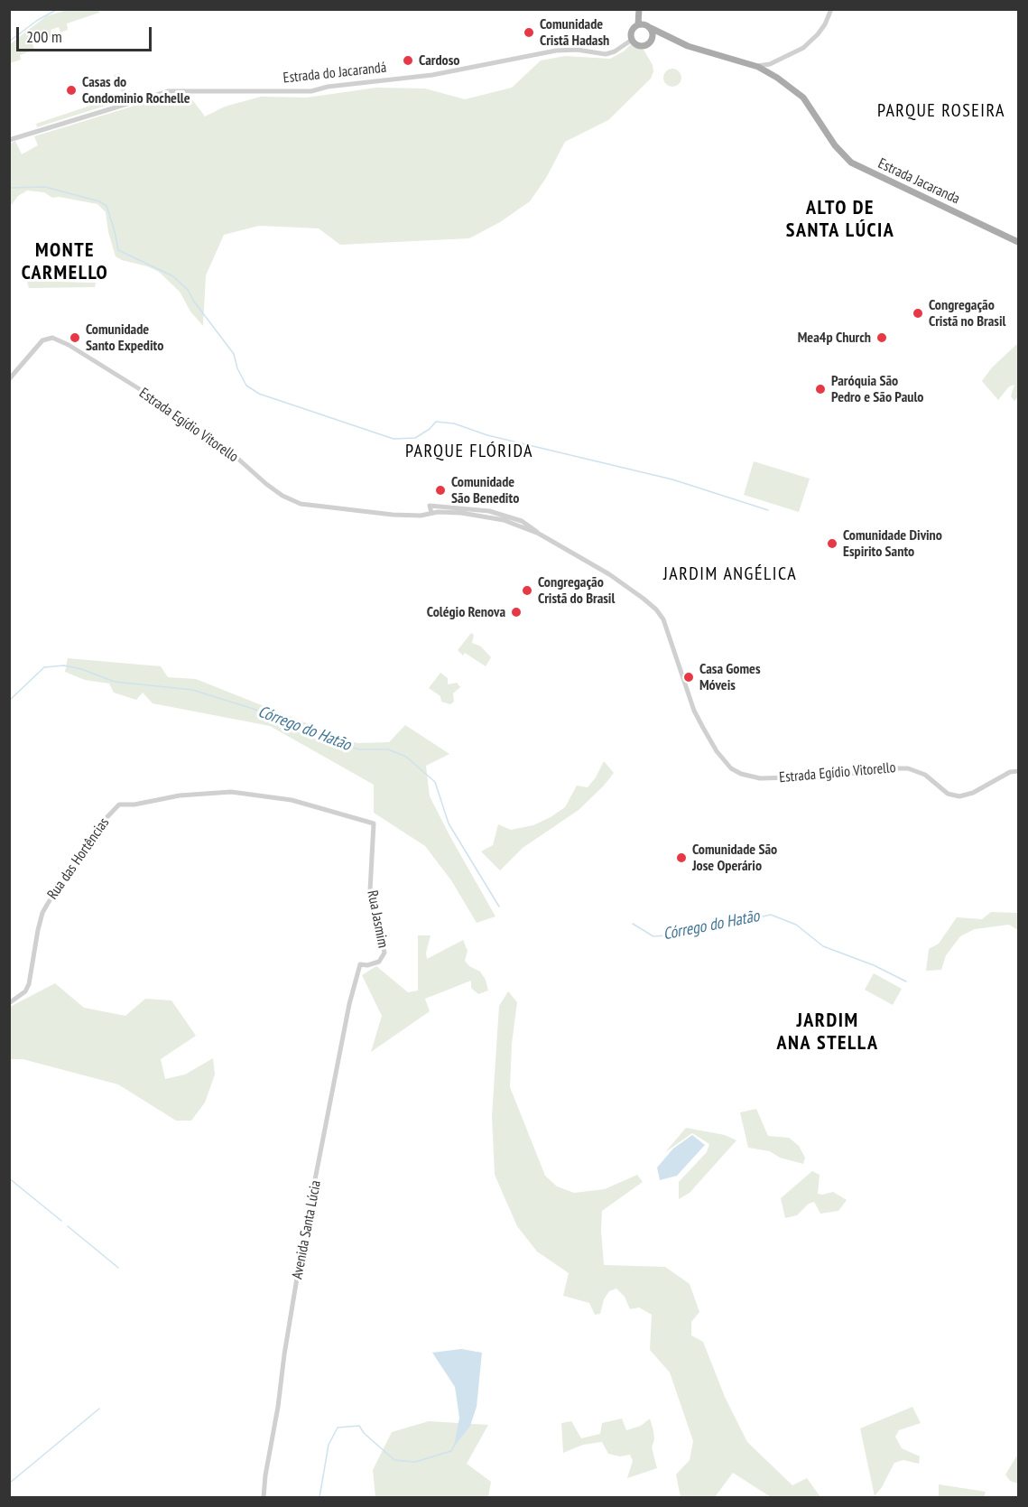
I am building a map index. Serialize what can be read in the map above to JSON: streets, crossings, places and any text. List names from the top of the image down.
{
  "streets": {
    "main road": ["Estrada Jacaranda"],
    "street": [
      "Estrada do Jacarandá",
      "Estrada Egídio Vitorello",
      "Rua das Hortências",
      "Rua Jasmim",
      "Avenida Santa Lúcia"
    ]
  },
  "crossings": [
    ["Rua das Hortências", "Rua Jasmim"],
    ["Rua Jasmim", "Avenida Santa Lúcia"]
  ],
  "districts": [
    "PARQUE ROSEIRA",
    "ALTO DE SANTA LÚCIA",
    "MONTE CARMELLO",
    "PARQUE FLÓRIDA",
    "JARDIM ANGÉLICA",
    "JARDIM ANA STELLA"
  ],
  "water": ["Córrego do Hatão"],
  "places": [
    "Comunidade Cristã Hadash",
    "Cardoso",
    "Casas do Condominio Rochelle",
    "Congregação Cristã no Brasil",
    "Comunidade Santo Expedito",
    "Mea4p Church",
    "Paróquia São Pedro e São Paulo",
    "Comunidade São Benedito",
    "Comunidade Divino Espirito Santo",
    "Congregação Cristã do Brasil",
    "Colégio Renova",
    "Casa Gomes Móveis",
    "Comunidade São Jose Operário"
  ],
  "scale_bar": "200 m"
}
